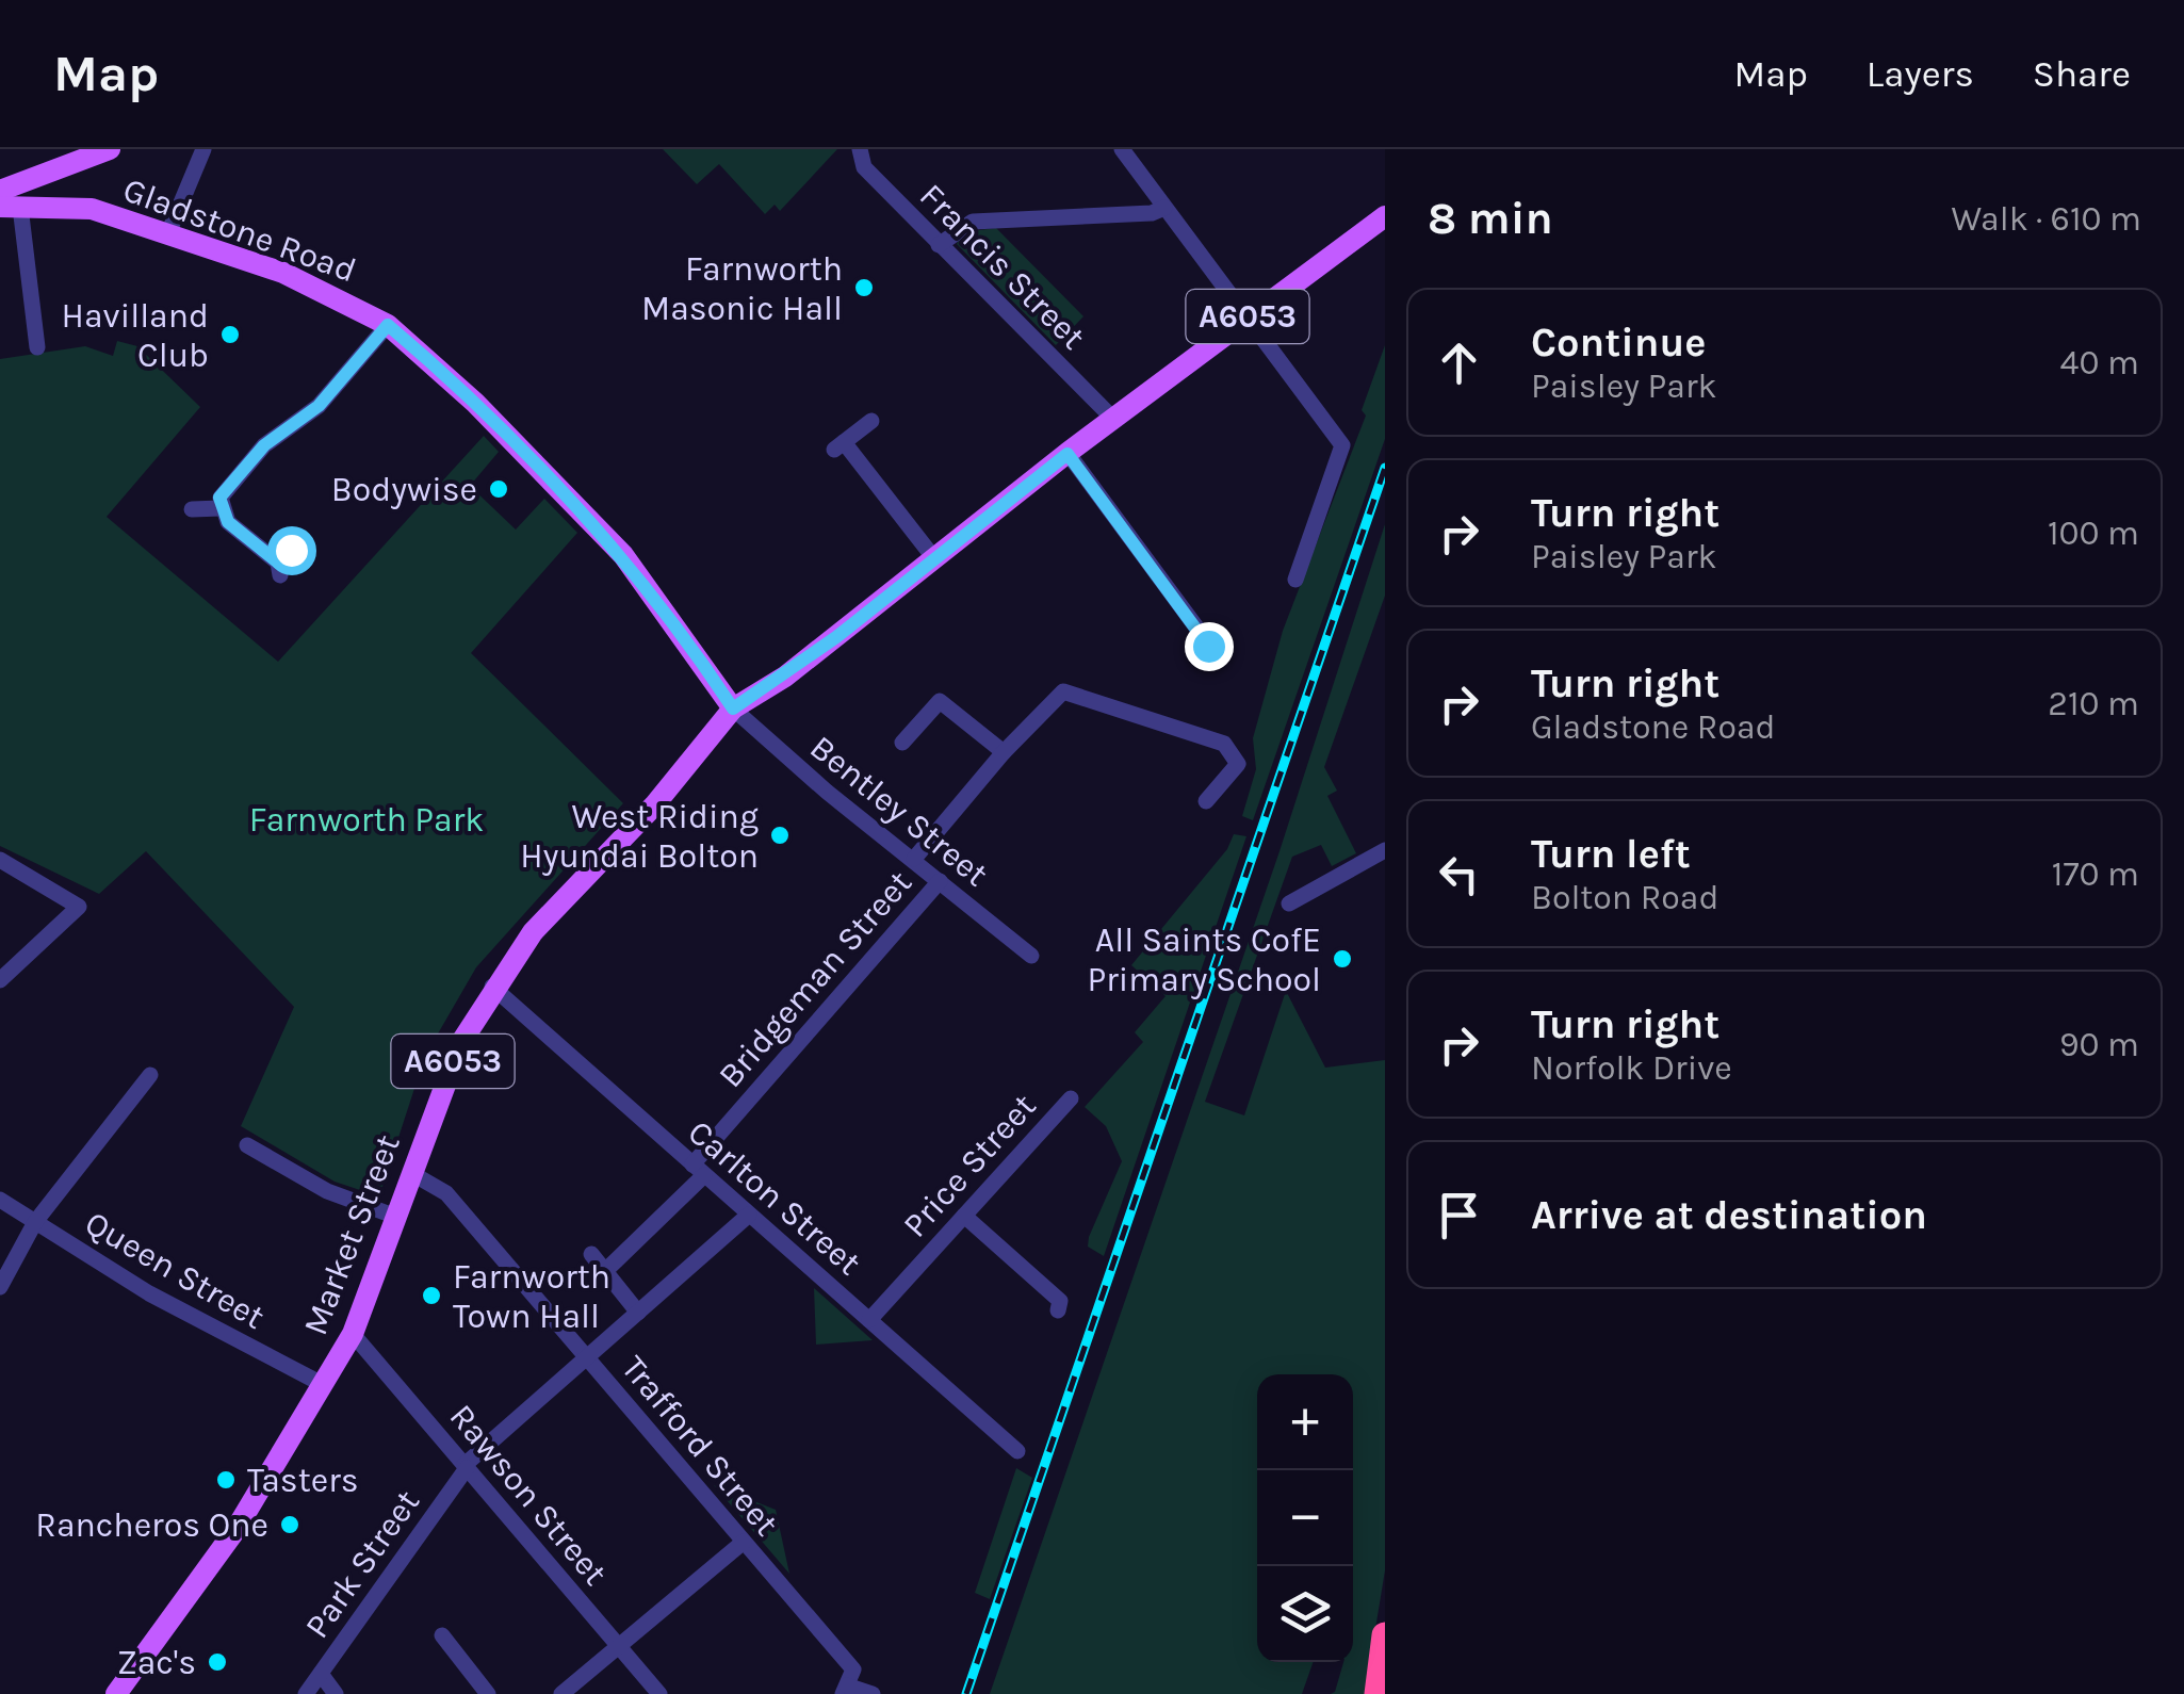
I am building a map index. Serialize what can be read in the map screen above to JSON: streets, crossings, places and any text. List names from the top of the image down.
{
  "streets": {
    "main road": ["Gladstone Road", "A6053", "Market Street"],
    "street": [
      "Francis Street",
      "Bentley Street",
      "Bridgeman Street",
      "Price Street",
      "Carlton Street",
      "Queen Street",
      "Trafford Street",
      "Rawson Street",
      "Park Street"
    ]
  },
  "crossings": [
    ["Gladstone Road", "A6053"],
    ["Gladstone Road", "Bentley Street"],
    ["Gladstone Road", "Market Street"],
    ["Francis Street", "A6053"],
    ["A6053", "Bentley Street"],
    ["A6053", "Market Street"],
    ["Bentley Street", "Bridgeman Street"],
    ["Bentley Street", "Market Street"],
    ["Bridgeman Street", "Carlton Street"],
    ["Price Street", "Carlton Street"],
    ["Carlton Street", "Market Street"],
    ["Carlton Street", "Park Street"],
    ["Market Street", "Queen Street"],
    ["Market Street", "Trafford Street"],
    ["Market Street", "Rawson Street"],
    ["Trafford Street", "Park Street"],
    ["Rawson Street", "Park Street"]
  ],
  "parks": ["Farnworth Park"],
  "places": [
    "Farnworth Masonic Hall",
    "Havilland Club",
    "Bodywise",
    "West Riding Hyundai Bolton",
    "All Saints CofE Primary School",
    "Farnworth Town Hall",
    "Tasters",
    "Rancheros One",
    "Zac's"
  ],
  "page": {
    "header": "Map",
    "nav": ["Map", "Layers", "Share"],
    "heading": ["8 min", "Walk · 610 m"],
    "list": [
      ["Continue", "Paisley Park", "40 m"],
      ["Turn right", "Paisley Park", "100 m"],
      ["Turn right", "Gladstone Road", "210 m"],
      ["Turn left", "Bolton Road", "170 m"],
      ["Turn right", "Norfolk Drive", "90 m"],
      "Arrive at destination"
    ],
    "map_buttons": ["+", "−"]
  }
}
